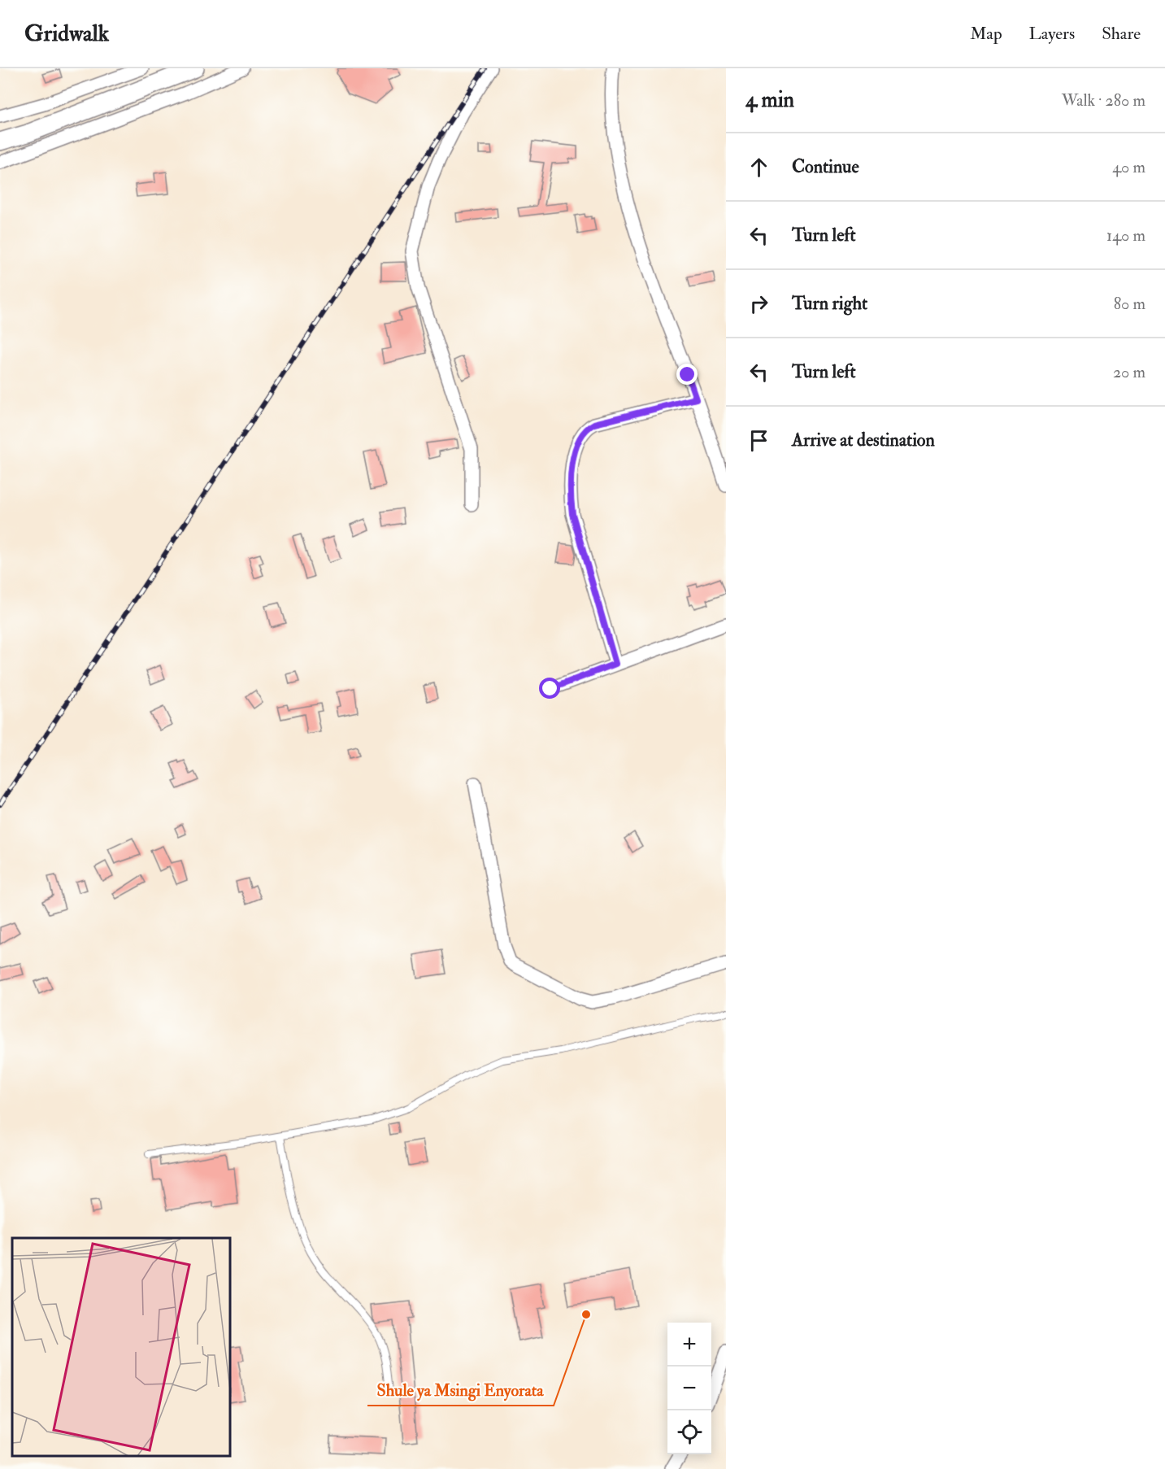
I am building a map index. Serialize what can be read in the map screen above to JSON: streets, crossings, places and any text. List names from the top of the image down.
{
  "places": ["Shule ya Msingi Enyorata"],
  "page": {
    "header": "Gridwalk",
    "nav": ["Map", "Layers", "Share"],
    "heading": ["4 min", "Walk · 280 m"],
    "list": [
      ["Continue", "40 m"],
      ["Turn left", "140 m"],
      ["Turn right", "80 m"],
      ["Turn left", "20 m"],
      "Arrive at destination"
    ],
    "map_buttons": ["+", "−"]
  }
}
